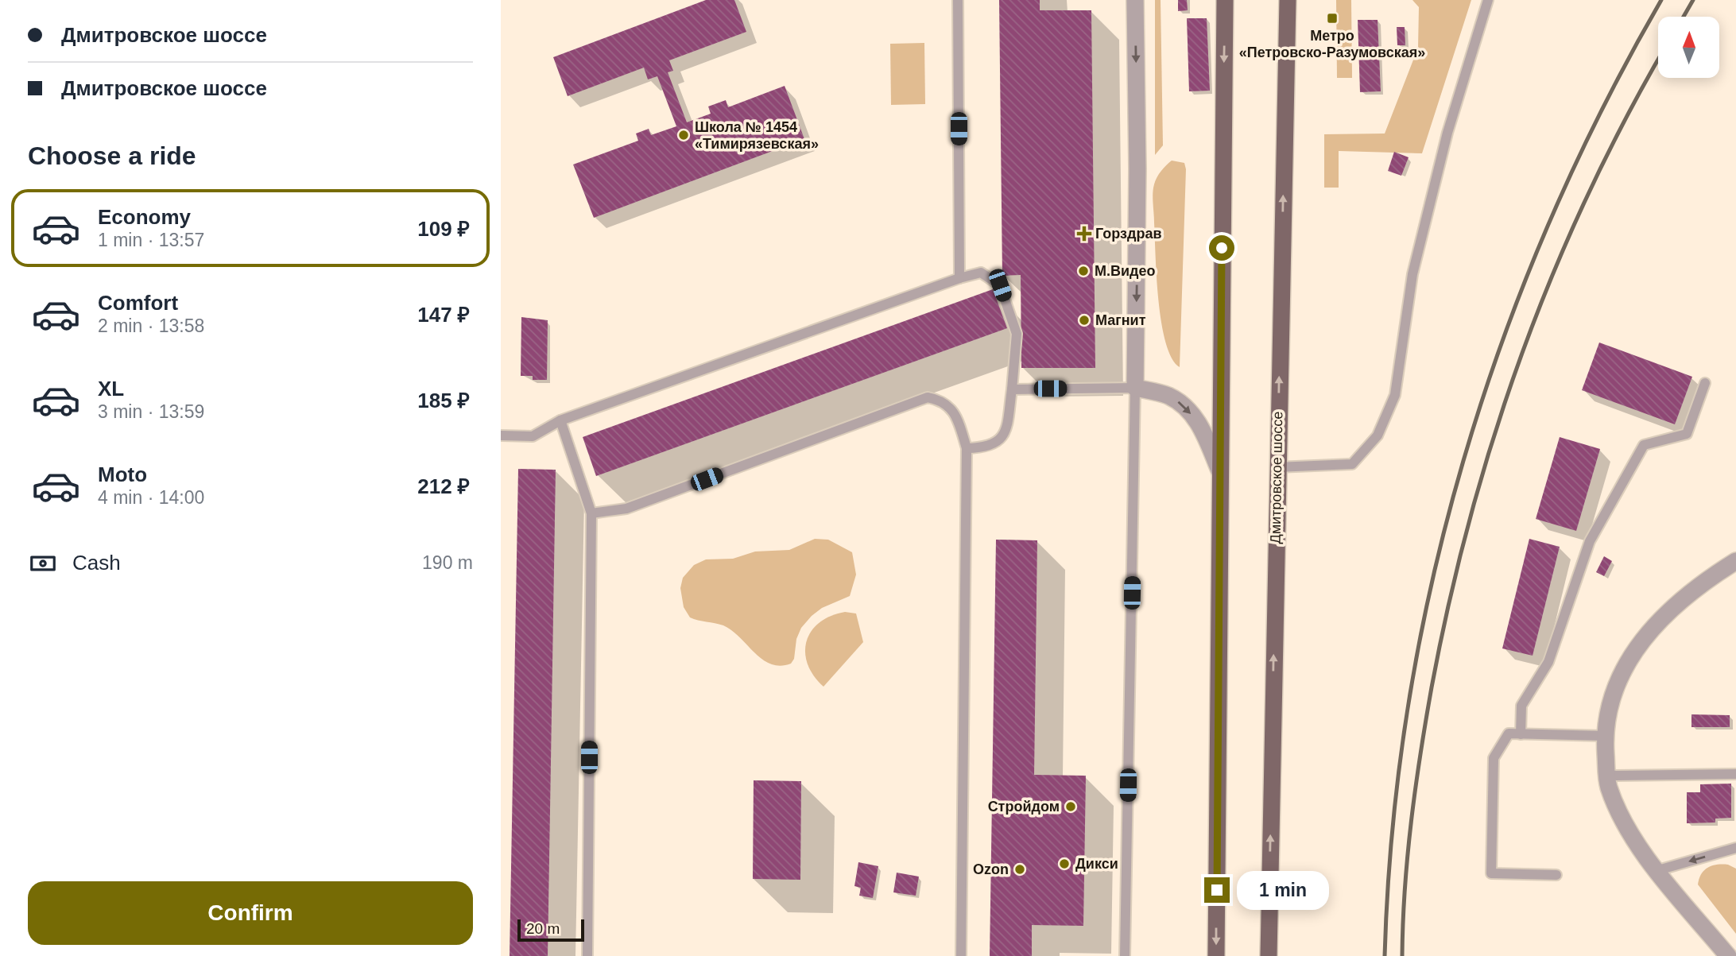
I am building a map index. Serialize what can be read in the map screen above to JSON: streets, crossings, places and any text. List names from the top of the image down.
{
  "streets": {
    "main road": ["Дмитровское шоссе"]
  },
  "places": {
    "transit": ["Метро «Петровско-Разумовская»"],
    "other": [
      "Школа № 1454 «Тимирязевская»",
      "М.Видео",
      "Магнит",
      "Стройдом",
      "Дикси",
      "Ozon"
    ],
    "health": ["Горздрав"]
  },
  "scale_bar": "20 m",
  "north": "top",
  "page": {
    "banner": ["Дмитровское шоссе", "Дмитровское шоссе"],
    "heading": "Choose a ride",
    "list": [
      {
        "name": "Economy",
        "note": "1 min · 13:57",
        "value": "109 ₽"
      },
      {
        "name": "Comfort",
        "note": "2 min · 13:58",
        "value": "147 ₽"
      },
      {
        "name": "XL",
        "note": "3 min · 13:59",
        "value": "185 ₽"
      },
      {
        "name": "Moto",
        "note": "4 min · 14:00",
        "value": "212 ₽"
      }
    ],
    "pay": ["Cash", "190 m"],
    "buttons": "Confirm",
    "bubble": "1 min",
    "scale": "20 m"
  }
}
